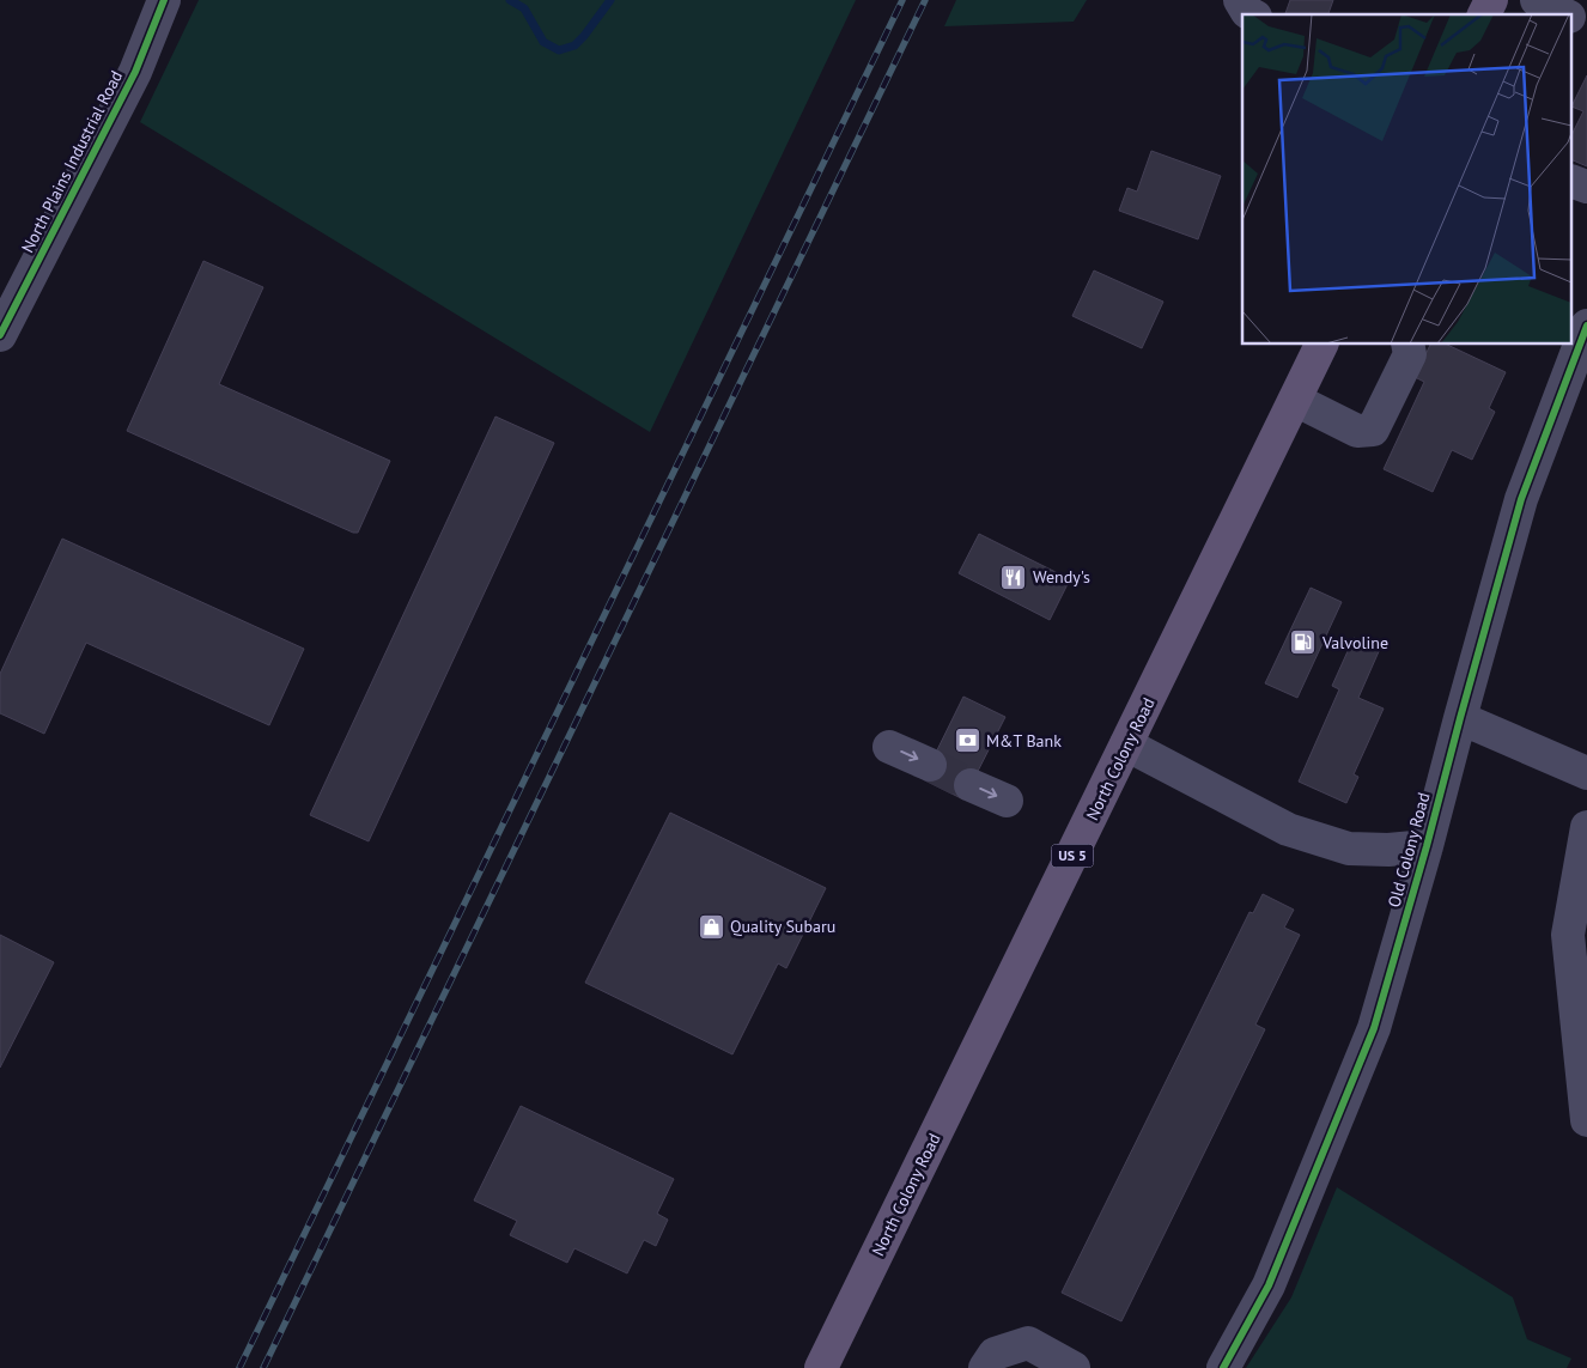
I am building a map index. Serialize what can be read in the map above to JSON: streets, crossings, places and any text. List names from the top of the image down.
{
  "streets": {
    "main road": ["North Colony Road", "US 5"],
    "street": ["North Plains Industrial Road", "Old Colony Road"]
  },
  "places": {
    "restaurant": ["Wendy's"],
    "fuel station": ["Valvoline"],
    "bank": ["M&T Bank"],
    "shop": ["Quality Subaru"]
  }
}
